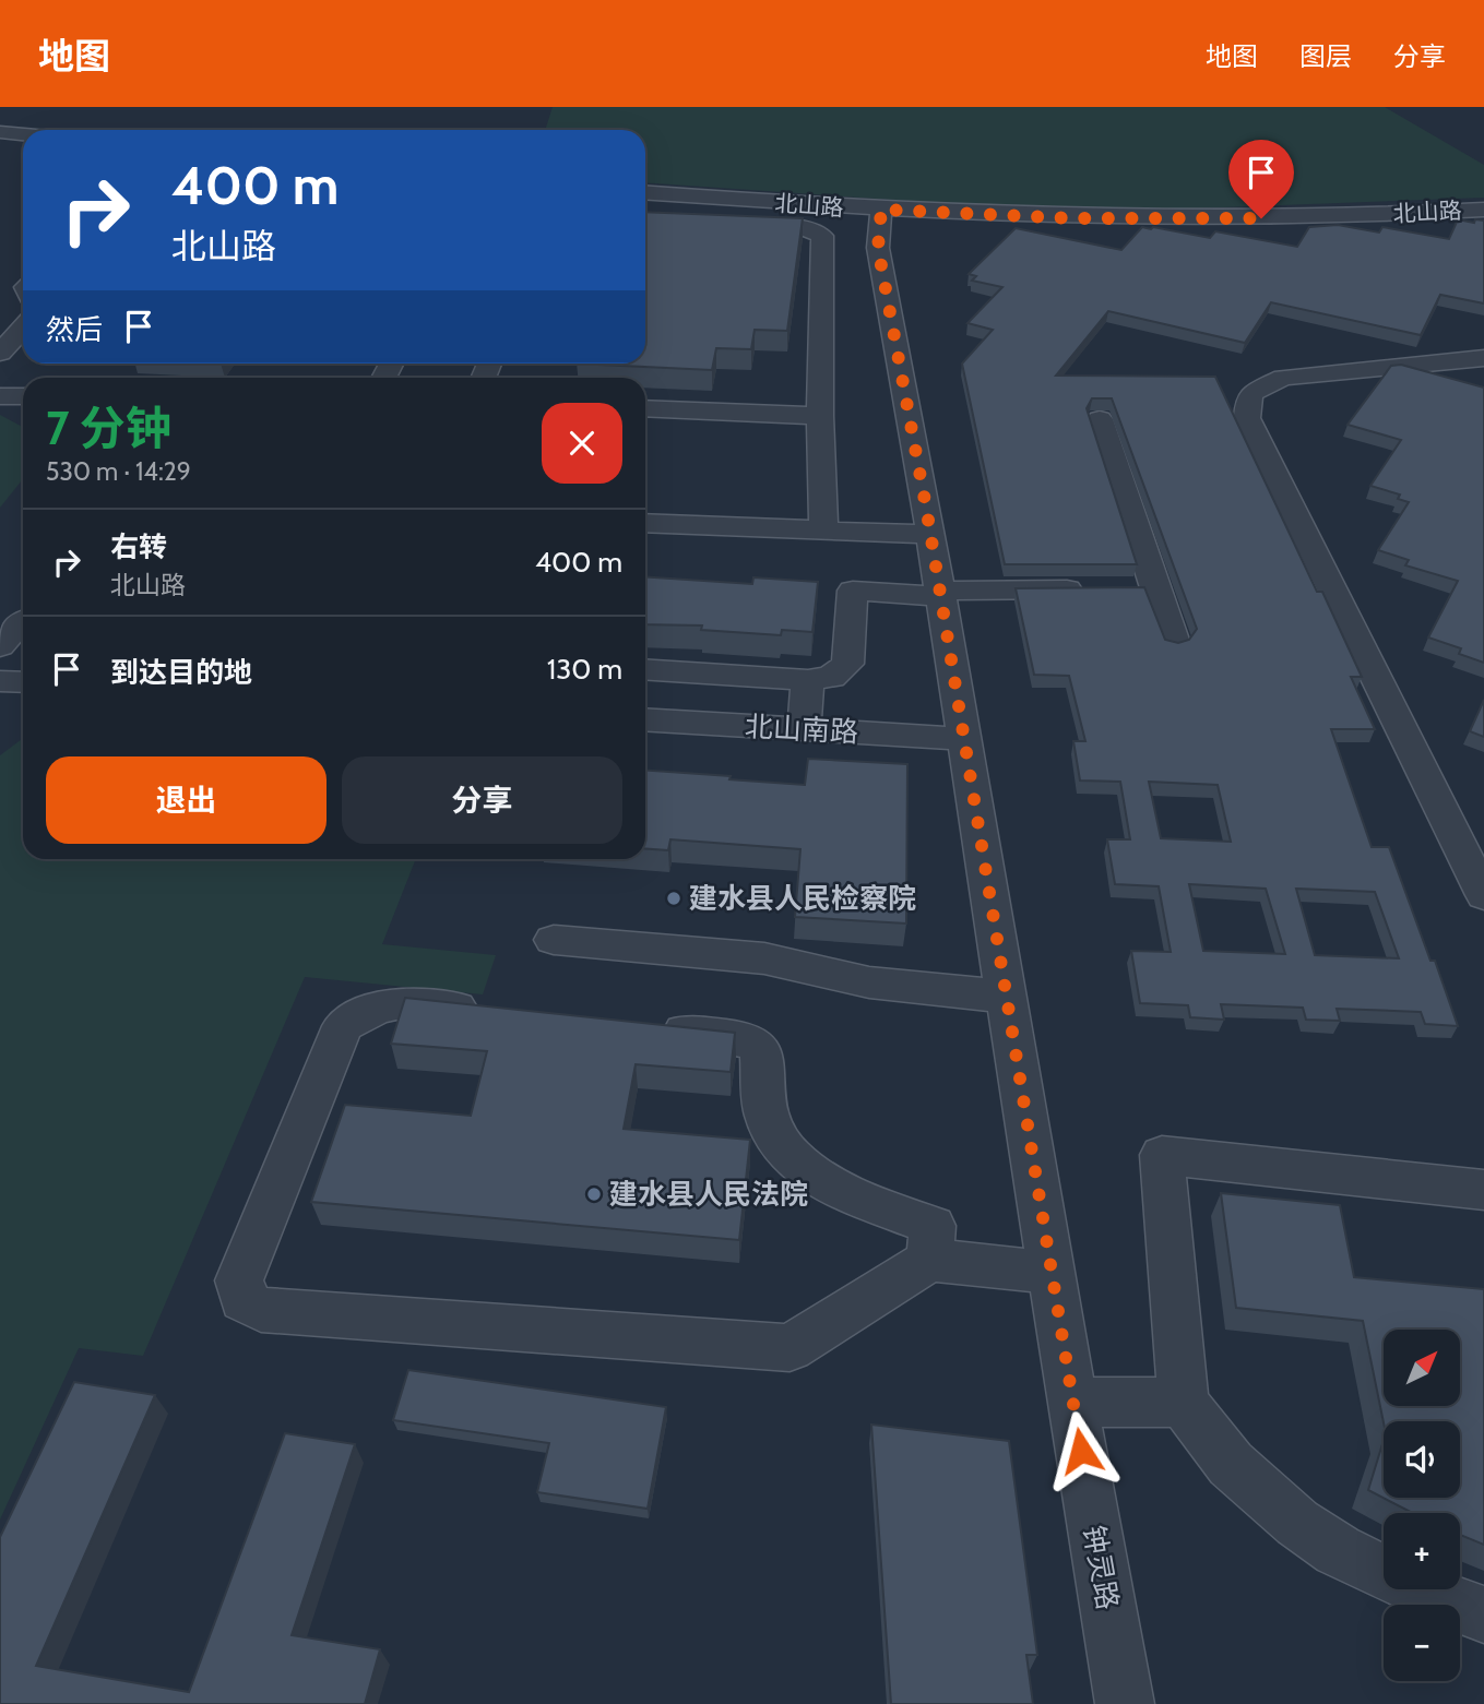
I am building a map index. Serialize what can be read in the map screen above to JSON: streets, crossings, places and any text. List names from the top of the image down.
{
  "streets": {
    "street": ["北山路", "北山南路", "钟灵路"]
  },
  "crossings": [
    ["北山路", "钟灵路"],
    ["北山南路", "钟灵路"]
  ],
  "places": ["建水县人民检察院", "建水县人民法院"],
  "north": "top right",
  "page": {
    "header": "地图",
    "nav": ["地图", "图层", "分享"],
    "turn": ["400 m", "北山路"],
    "then": "然后",
    "heading": ["7 分钟", "530 m · 14:29"],
    "list": [
      {
        "name": "右转",
        "note": "北山路",
        "value": "400 m"
      },
      {
        "name": "到达目的地",
        "value": "130 m"
      }
    ],
    "buttons": ["退出", "分享"],
    "map_buttons": ["+", "−"]
  }
}
